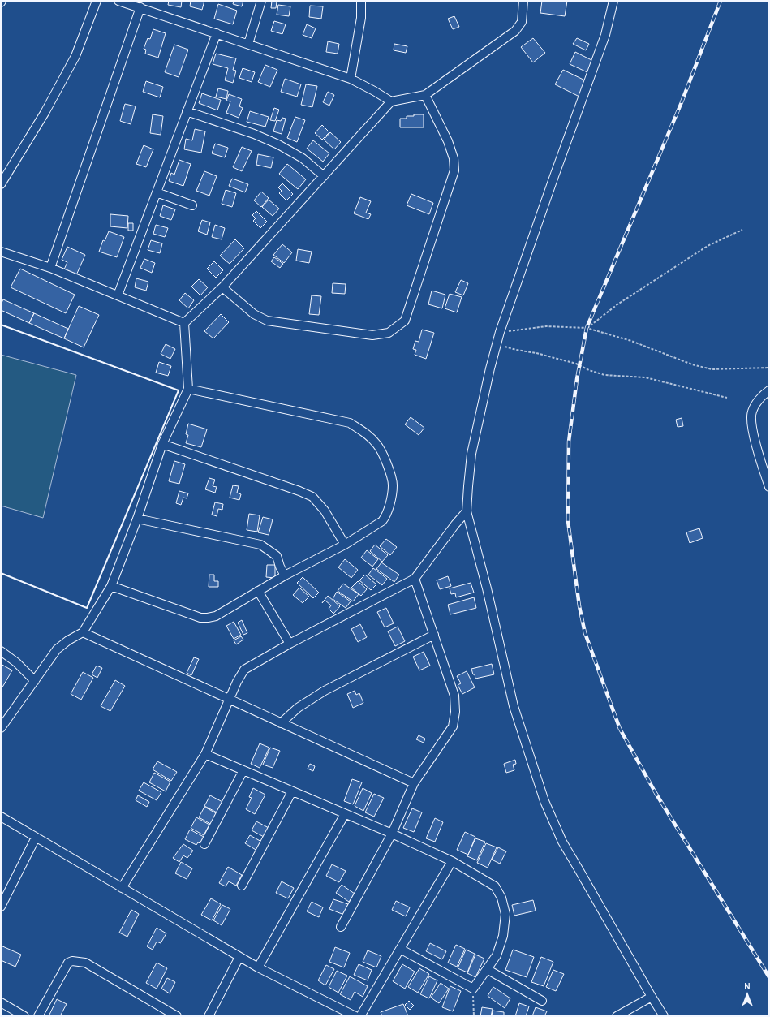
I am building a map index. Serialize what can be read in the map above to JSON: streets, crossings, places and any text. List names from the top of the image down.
{
  "north": "top"
}
